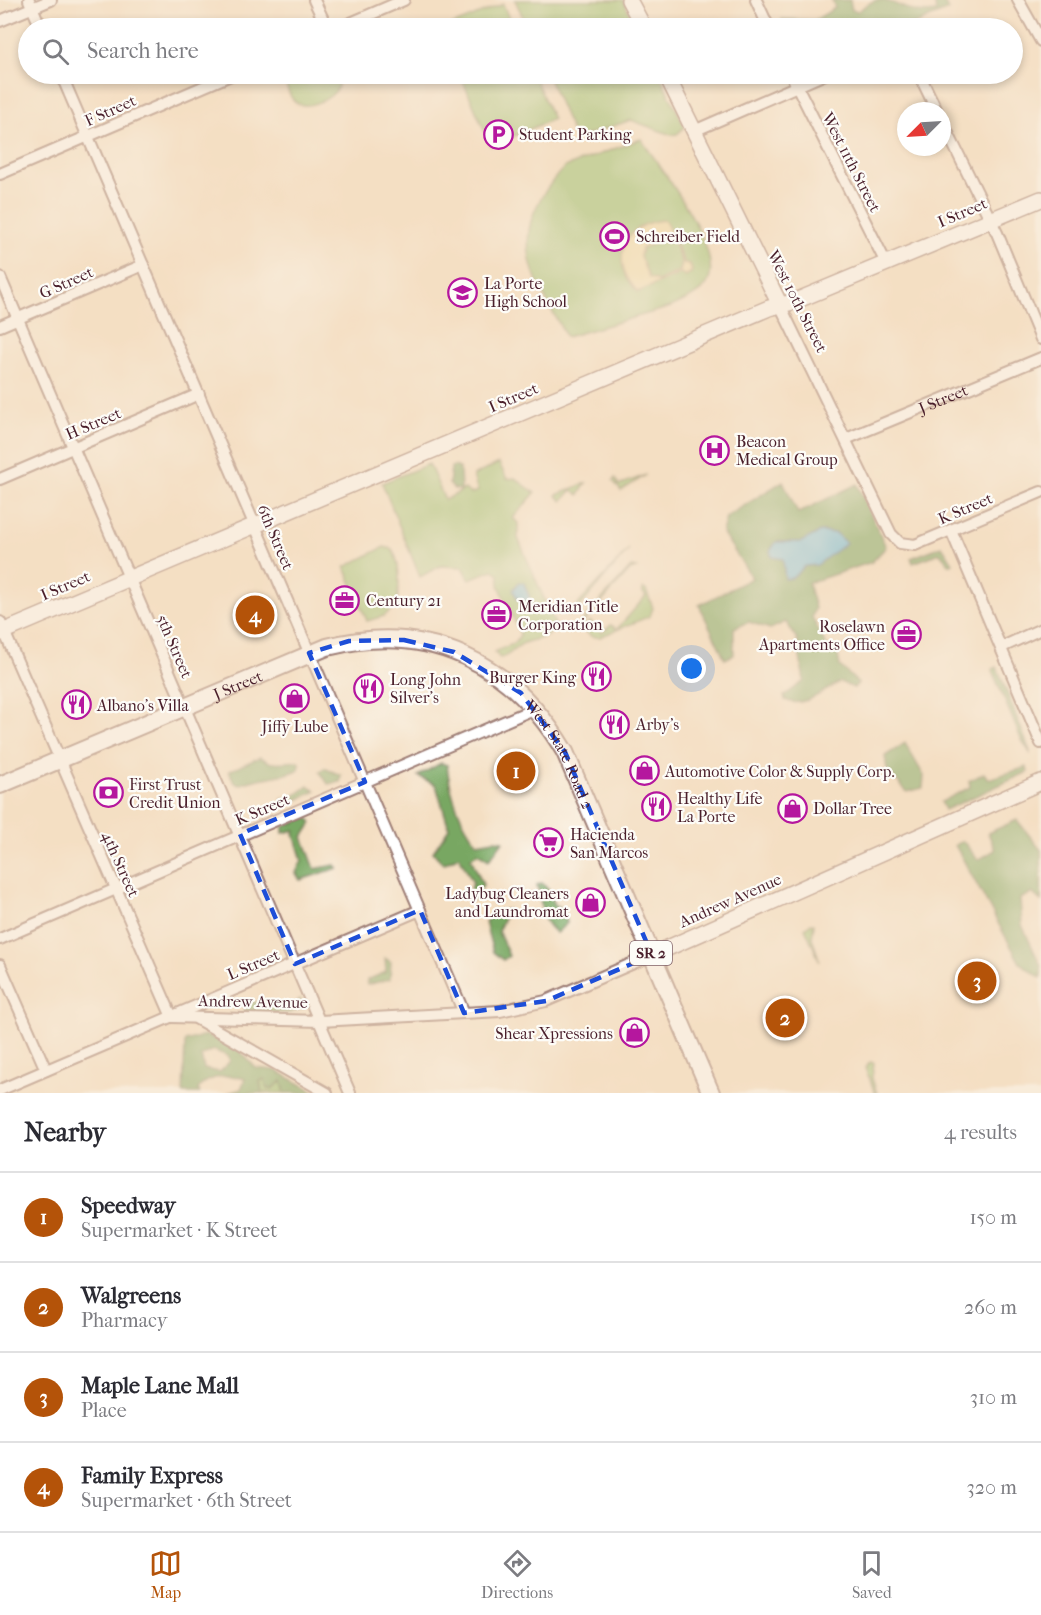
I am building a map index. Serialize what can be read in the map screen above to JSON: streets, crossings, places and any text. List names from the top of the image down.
{
  "streets": {
    "main road": ["J Street", "West State Road 2", "SR 2"],
    "street": [
      "F Street",
      "West 11th Street",
      "I Street",
      "G Street",
      "West 10th Street",
      "H Street",
      "K Street",
      "6th Street",
      "5th Street",
      "4th Street",
      "Andrew Avenue",
      "L Street"
    ]
  },
  "crossings": [
    ["F Street", "6th Street"],
    ["West 11th Street", "I Street"],
    ["I Street", "West 10th Street"],
    ["I Street", "6th Street"],
    ["I Street", "5th Street"],
    ["I Street", "4th Street"],
    ["G Street", "6th Street"],
    ["G Street", "5th Street"],
    ["West 10th Street", "J Street"],
    ["West 10th Street", "K Street"],
    ["J Street", "6th Street"],
    ["J Street", "5th Street"],
    ["J Street", "West State Road 2"],
    ["J Street", "4th Street"],
    ["H Street", "6th Street"],
    ["H Street", "5th Street"],
    ["K Street", "6th Street"],
    ["K Street", "5th Street"],
    ["K Street", "West State Road 2"],
    ["K Street", "4th Street"],
    ["6th Street", "Andrew Avenue"],
    ["6th Street", "L Street"],
    ["5th Street", "Andrew Avenue"],
    ["5th Street", "L Street"],
    ["West State Road 2", "Andrew Avenue"],
    ["4th Street", "Andrew Avenue"],
    ["4th Street", "L Street"],
    ["Andrew Avenue", "L Street"]
  ],
  "places": {
    "parking": ["Student Parking"],
    "sports": ["Schreiber Field"],
    "school or university": ["La Porte High School"],
    "hospital": ["Beacon Medical Group"],
    "office": ["Century 21", "Meridian Title Corporation", "Roselawn Apartments Office"],
    "restaurant": [
      "Burger King",
      "Long John Silver's",
      "Albano's Villa",
      "Arby's",
      "Healthy Life La Porte"
    ],
    "shop": [
      "Jiffy Lube",
      "Automotive Color & Supply Corp.",
      "Dollar Tree",
      "Ladybug Cleaners and Laundromat",
      "Shear Xpressions"
    ],
    "bank": ["First Trust Credit Union"],
    "supermarket": ["Hacienda San Marcos"]
  },
  "north": "bottom left",
  "page": {
    "search": "Search here",
    "pins": [
      "4",
      "1",
      "3",
      "2"
    ],
    "heading": ["Nearby", "4 results"],
    "list": [
      {
        "mark": "1",
        "name": "Speedway",
        "note": "Supermarket · K Street",
        "value": "150 m"
      },
      {
        "mark": "2",
        "name": "Walgreens",
        "note": "Pharmacy",
        "value": "260 m"
      },
      {
        "mark": "3",
        "name": "Maple Lane Mall",
        "note": "Place",
        "value": "310 m"
      },
      {
        "mark": "4",
        "name": "Family Express",
        "note": "Supermarket · 6th Street",
        "value": "320 m"
      }
    ],
    "nav": ["Map", "Directions", "Saved"]
  }
}
